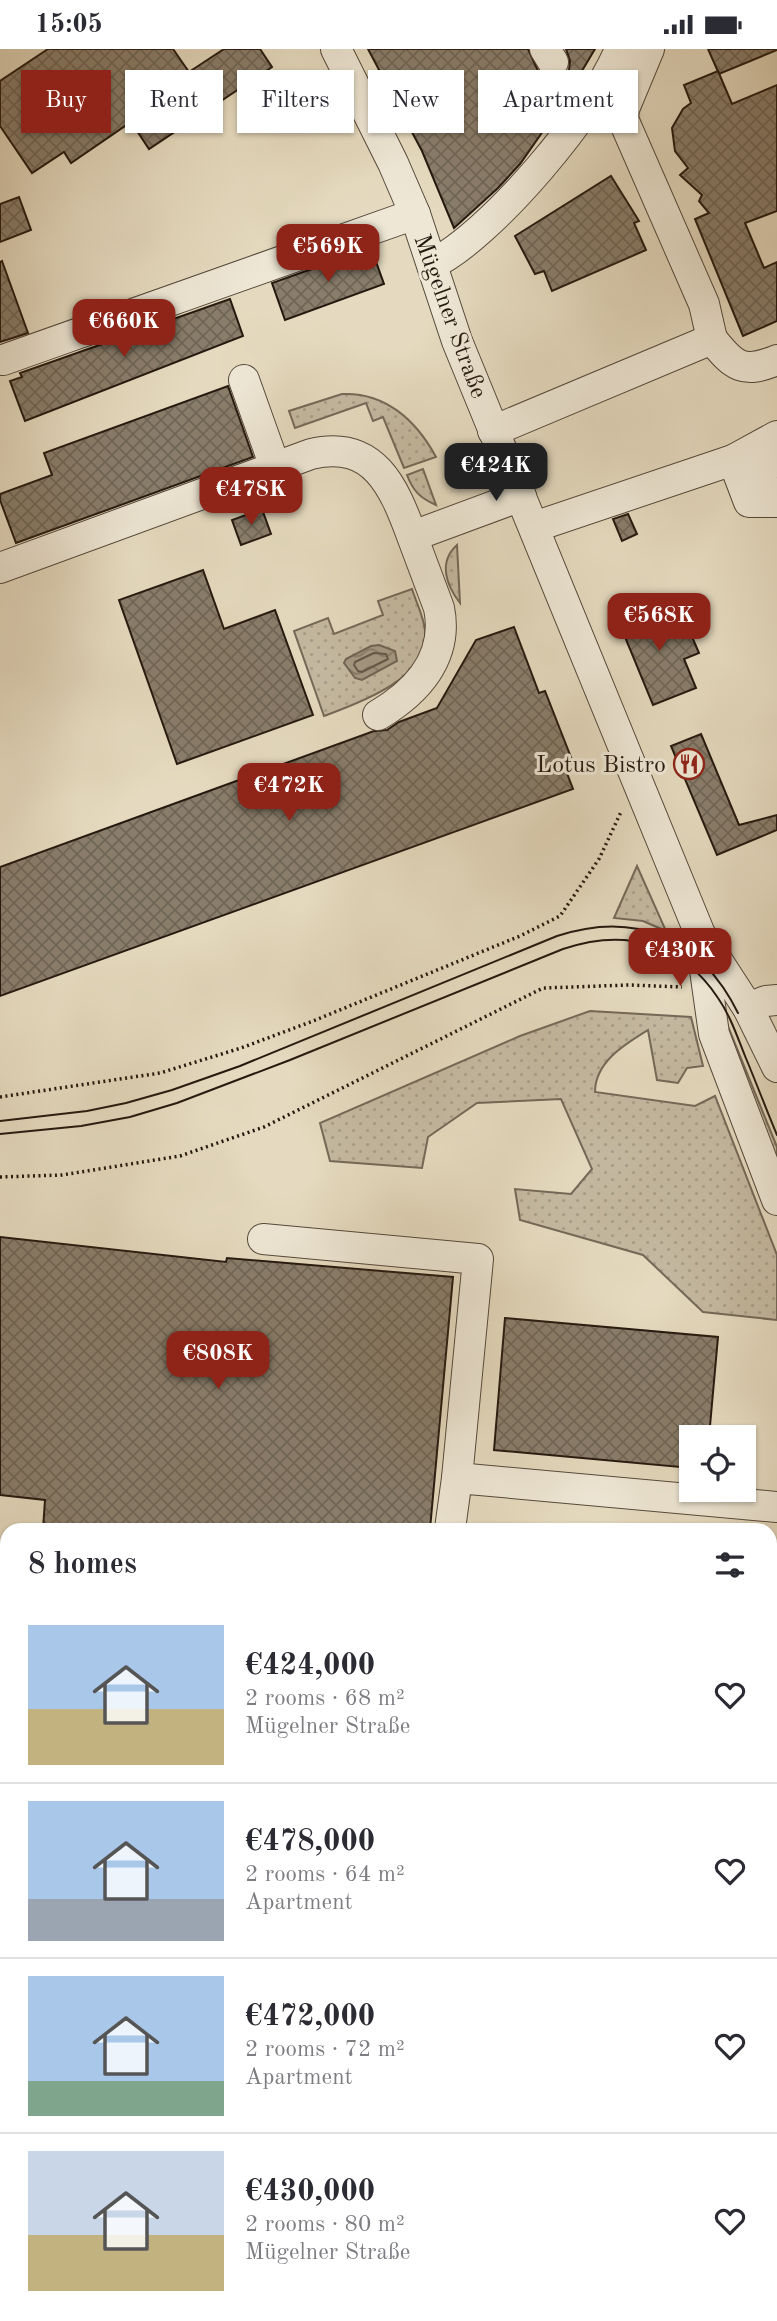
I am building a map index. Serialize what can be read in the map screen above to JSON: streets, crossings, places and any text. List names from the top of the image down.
{
  "streets": {
    "street": ["Mügelner Straße"]
  },
  "places": {
    "restaurant": ["Lotus Bistro"]
  },
  "page": {
    "status": "15:05",
    "chip": [
      "Buy",
      "Rent",
      "Filters",
      "New",
      "Apartment"
    ],
    "price": [
      "€569K",
      "€660K",
      "€424K",
      "€478K",
      "€568K",
      "€472K",
      "€430K",
      "€808K"
    ],
    "heading": "8 homes",
    "list": [
      {
        "name": "€424,000",
        "note": "2 rooms · 68 m² · Mügelner Straße"
      },
      {
        "name": "€478,000",
        "note": "2 rooms · 64 m² · Apartment"
      },
      {
        "name": "€472,000",
        "note": "2 rooms · 72 m² · Apartment"
      },
      {
        "name": "€430,000",
        "note": "2 rooms · 80 m² · Mügelner Straße"
      }
    ]
  }
}
